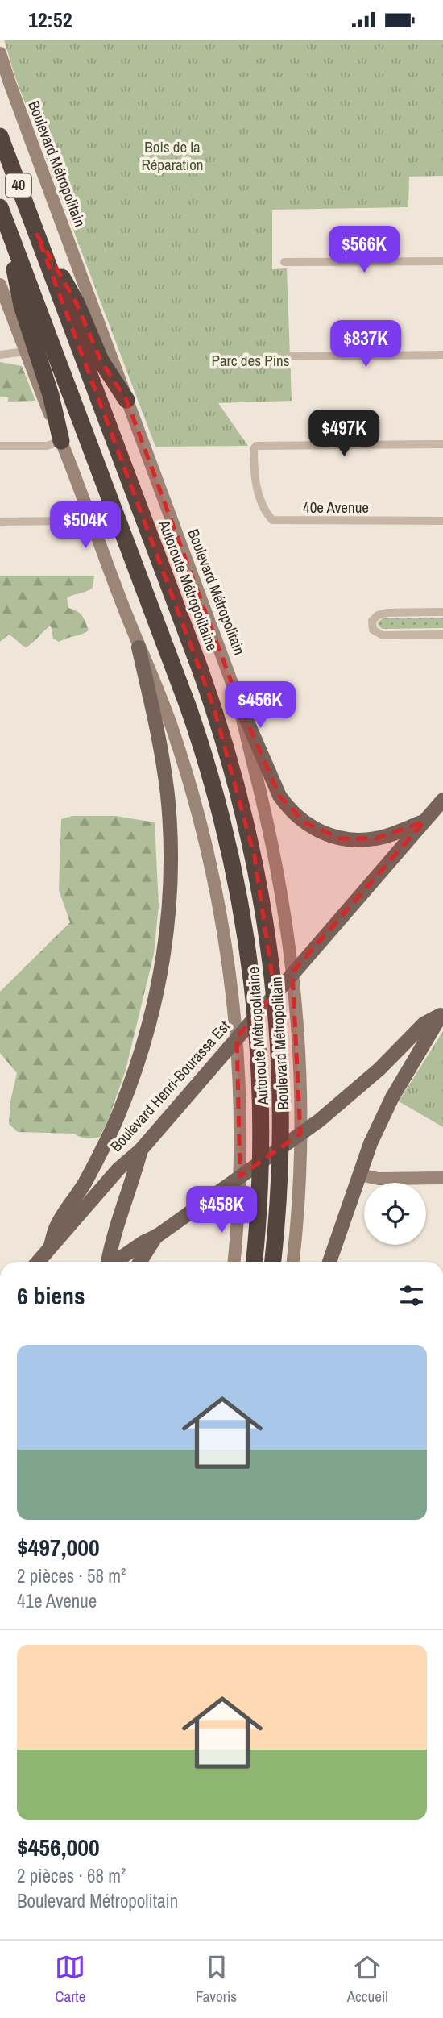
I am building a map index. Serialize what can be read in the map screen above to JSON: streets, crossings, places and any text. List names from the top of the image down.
{
  "streets": {
    "highway": ["40", "Autoroute Métropolitaine"],
    "main road": ["Boulevard Métropolitain", "Boulevard Henri-Bourassa Est"],
    "street": ["40e Avenue"]
  },
  "parks": ["Bois de la Réparation", "Parc des Pins"],
  "page": {
    "status": "12:52",
    "price": [
      "$566K",
      "$837K",
      "$497K",
      "$504K",
      "$456K",
      "$458K"
    ],
    "heading": "6 biens",
    "list": [
      {
        "name": "$497,000",
        "note": "2 pièces · 58 m² · 41e Avenue"
      },
      {
        "name": "$456,000",
        "note": "2 pièces · 68 m² · Boulevard Métropolitain"
      }
    ],
    "tabs": ["Carte", "Favoris", "Accueil"]
  }
}
